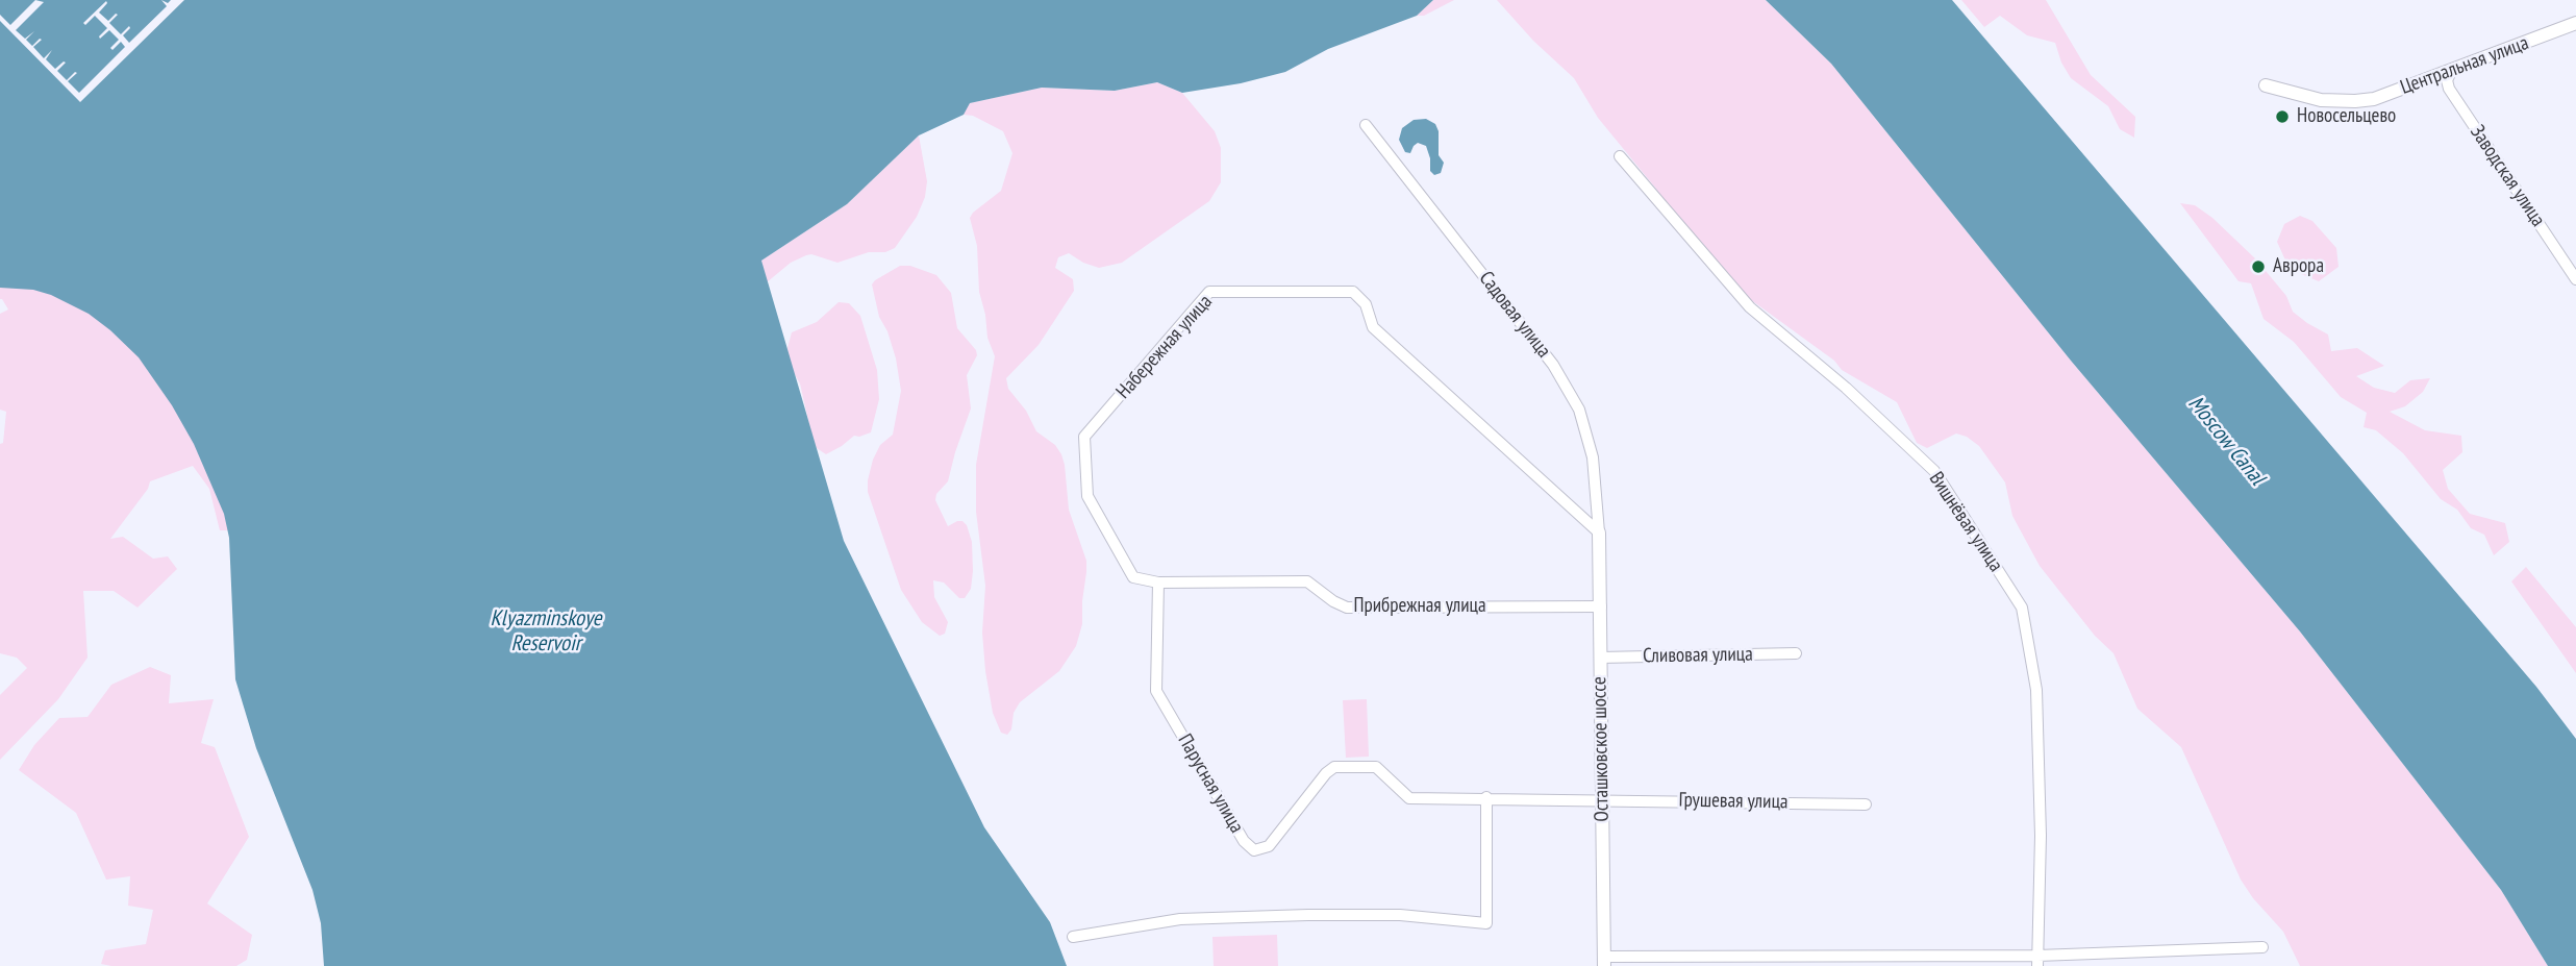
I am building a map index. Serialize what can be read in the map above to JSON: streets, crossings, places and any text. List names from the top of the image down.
{
  "streets": {
    "street": [
      "Центральная улица",
      "Заводская улица",
      "Садовая улица",
      "Набережная улица",
      "Вишнёвая улица",
      "Прибрежная улица",
      "Сливовая улица",
      "Осташковское шоссе",
      "Парусная улица",
      "Грушевая улица"
    ]
  },
  "crossings": [
    ["Центральная улица", "Заводская улица"],
    ["Садовая улица", "Набережная улица"],
    ["Садовая улица", "Осташковское шоссе"],
    ["Набережная улица", "Прибрежная улица"],
    ["Набережная улица", "Осташковское шоссе"],
    ["Набережная улица", "Парусная улица"],
    ["Прибрежная улица", "Осташковское шоссе"],
    ["Прибрежная улица", "Парусная улица"],
    ["Сливовая улица", "Осташковское шоссе"],
    ["Осташковское шоссе", "Парусная улица"],
    ["Осташковское шоссе", "Грушевая улица"],
    ["Парусная улица", "Грушевая улица"]
  ],
  "water": ["Moscow Canal", "Klyazminskoye Reservoir"],
  "places": ["Новосельцево", "Аврора"]
}
